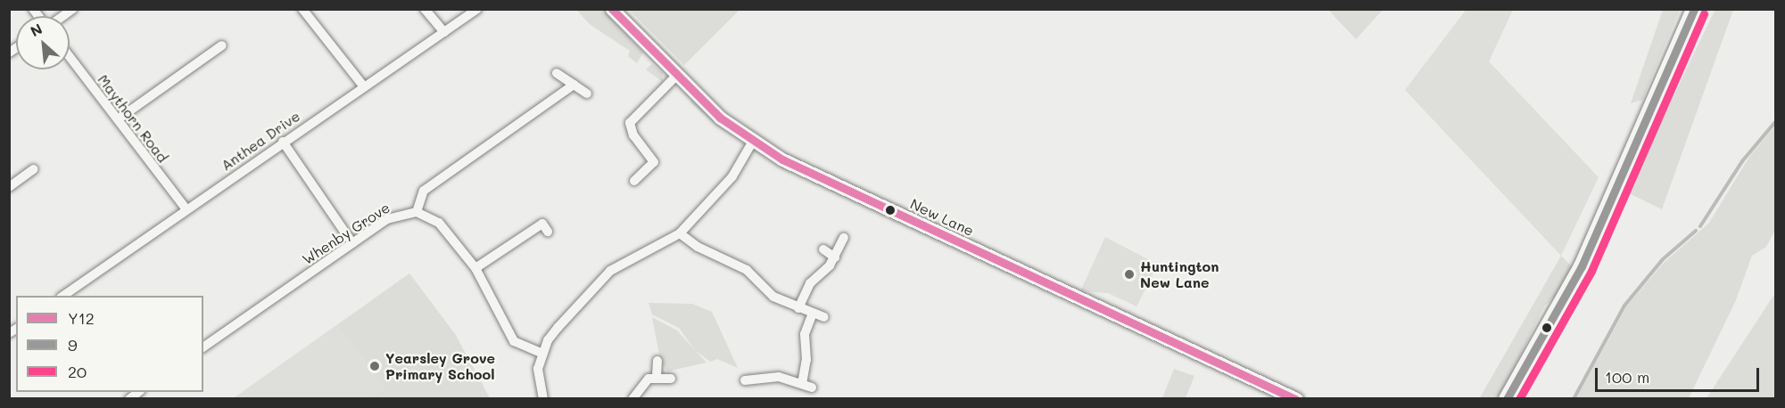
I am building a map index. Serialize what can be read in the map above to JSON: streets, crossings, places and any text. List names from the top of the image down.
{
  "streets": {
    "street": [
      "Maythorn Road",
      "Anthea Drive",
      "New Lane",
      "Whenby Grove"
    ]
  },
  "crossings": [
    ["Maythorn Road", "Anthea Drive"]
  ],
  "places": ["Huntington New Lane", "Yearsley Grove Primary School"],
  "lines": ["transit line Y12", "transit line 9", "transit line 20"],
  "legend": ["Y12", "9", "20"],
  "scale_bar": "100 m",
  "north": "top left"
}
